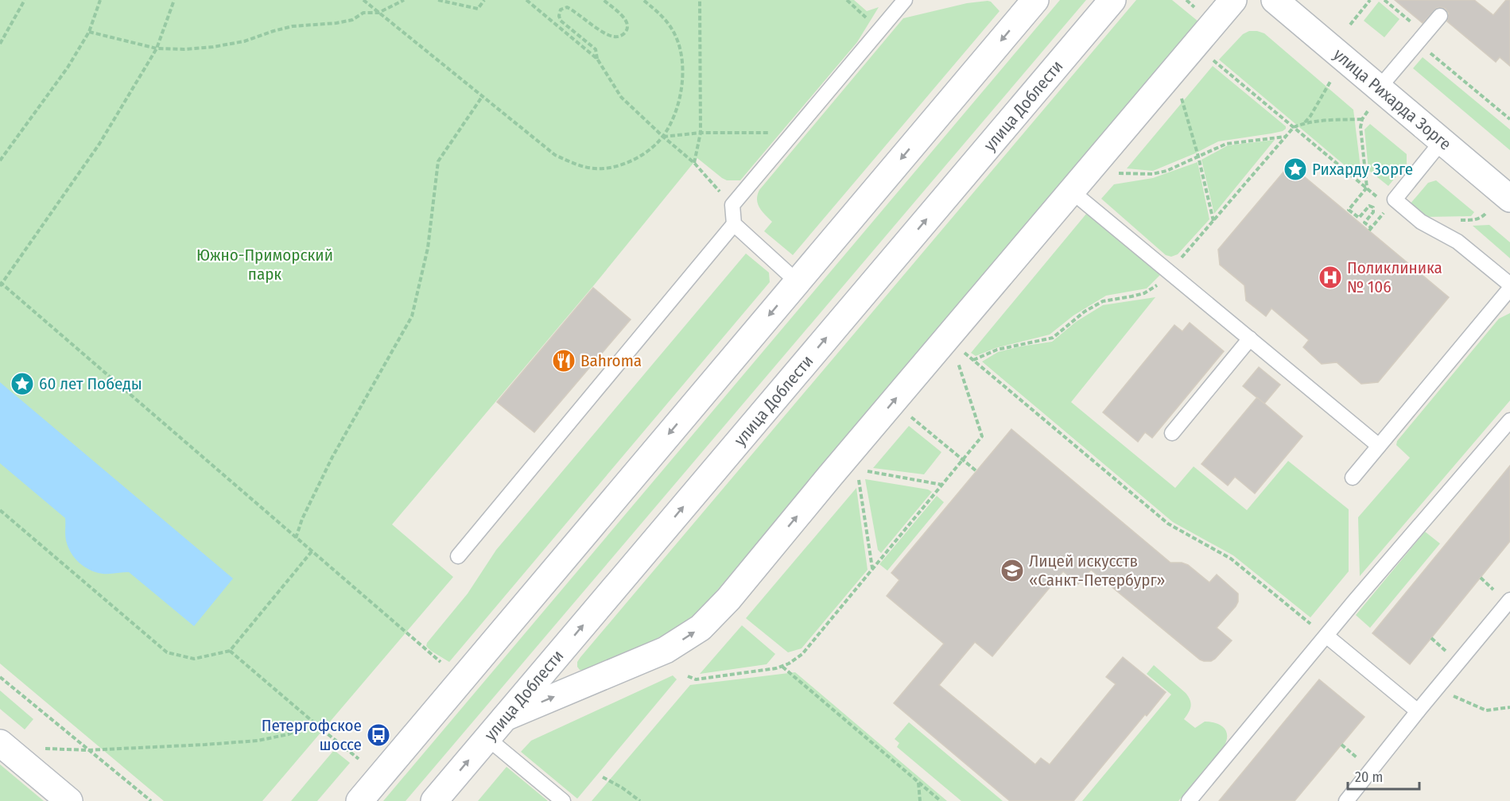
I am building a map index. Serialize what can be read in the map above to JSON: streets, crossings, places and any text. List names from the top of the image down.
{
  "streets": {
    "main road": ["улица Рихарда Зорге", "улица Доблести"]
  },
  "parks": ["Южно-Приморский парк"],
  "places": {
    "place": ["Рихарду Зорге", "60 лет Победы"],
    "hospital": ["Поликлиника № 106"],
    "restaurant": ["Bahroma"],
    "school or university": ["Лицей искусств «Санкт-Петербург»"],
    "bus stop": ["Петергофское шоссе"]
  },
  "scale_bar": "20 m"
}
